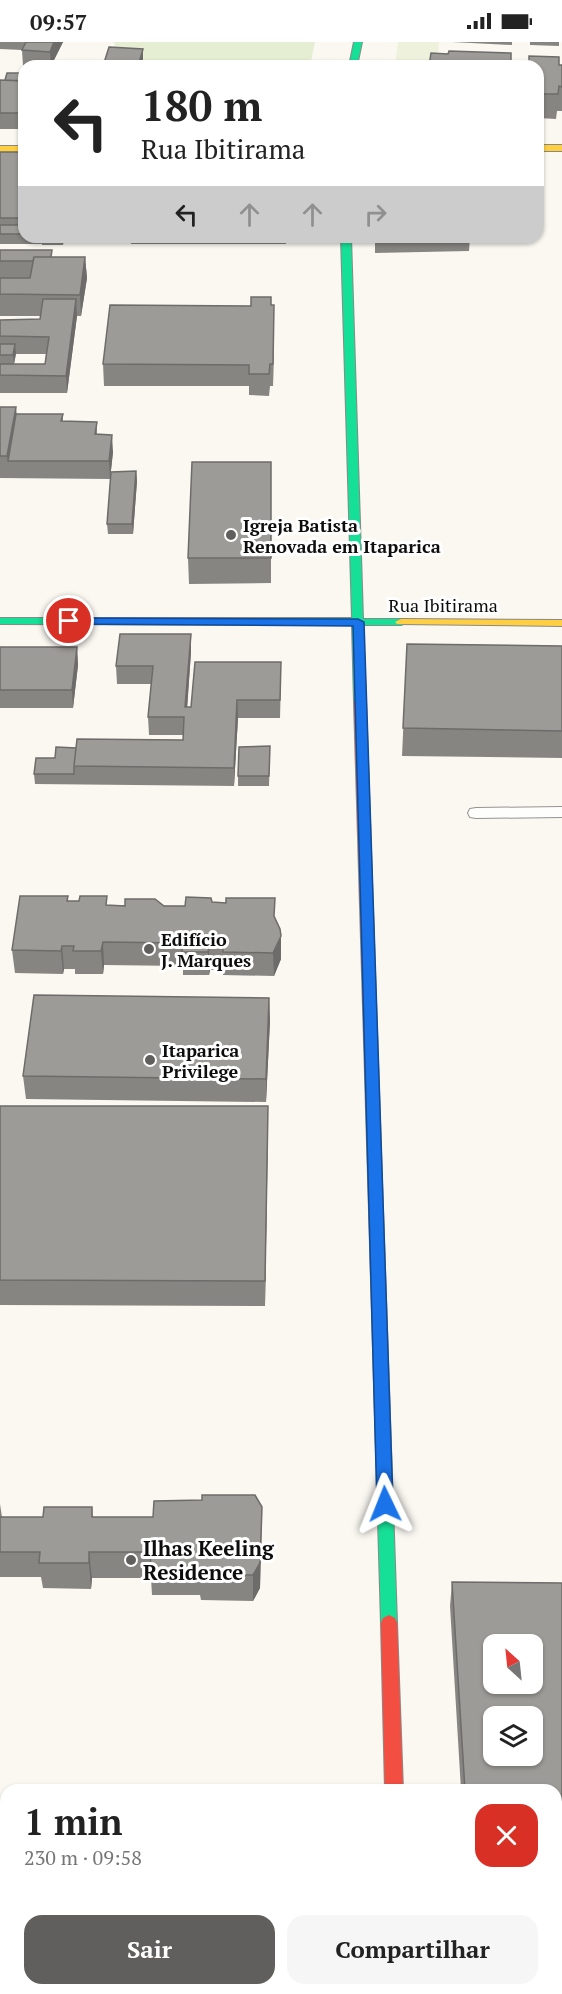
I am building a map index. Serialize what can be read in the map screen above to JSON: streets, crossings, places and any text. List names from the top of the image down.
{
  "streets": {
    "main road": ["Rua Ibitirama"]
  },
  "places": [
    "Igreja Batista Renovada em Itaparica",
    "Edifício J. Marques",
    "Itaparica Privilege",
    "Ilhas Keeling Residence"
  ],
  "north": "top left",
  "page": {
    "status": "09:57",
    "turn": ["180 m", "Rua Ibitirama"],
    "heading": ["1 min", "230 m · 09:58"],
    "buttons": ["Sair", "Compartilhar"]
  }
}
